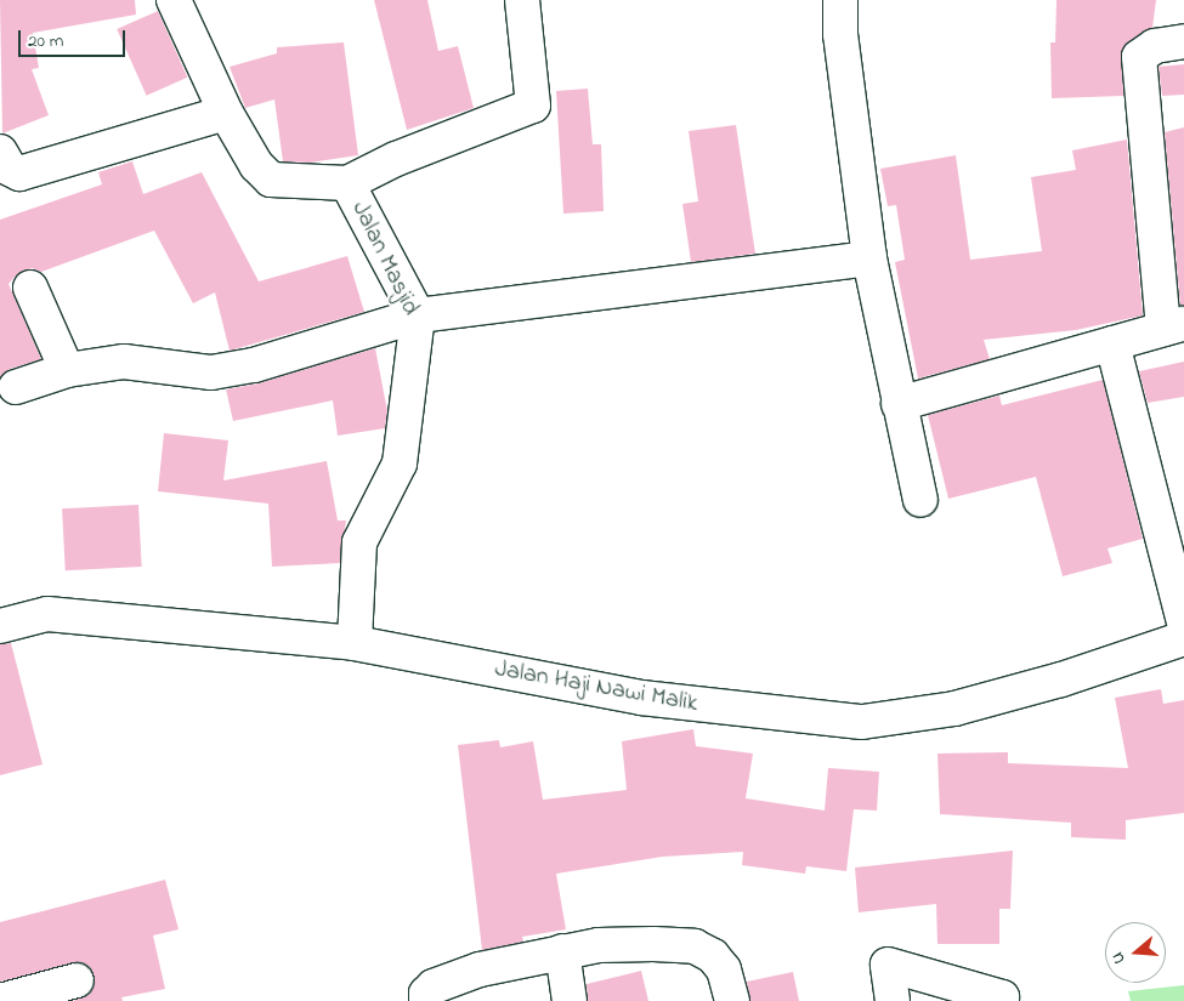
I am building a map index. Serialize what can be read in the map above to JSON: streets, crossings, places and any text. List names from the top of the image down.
{
  "streets": {
    "street": ["Jalan Masjid", "Jalan Haji Nawi Malik"]
  },
  "crossings": [
    ["Jalan Masjid", "Jalan Haji Nawi Malik"]
  ],
  "scale_bar": "20 m",
  "north": "left"
}
